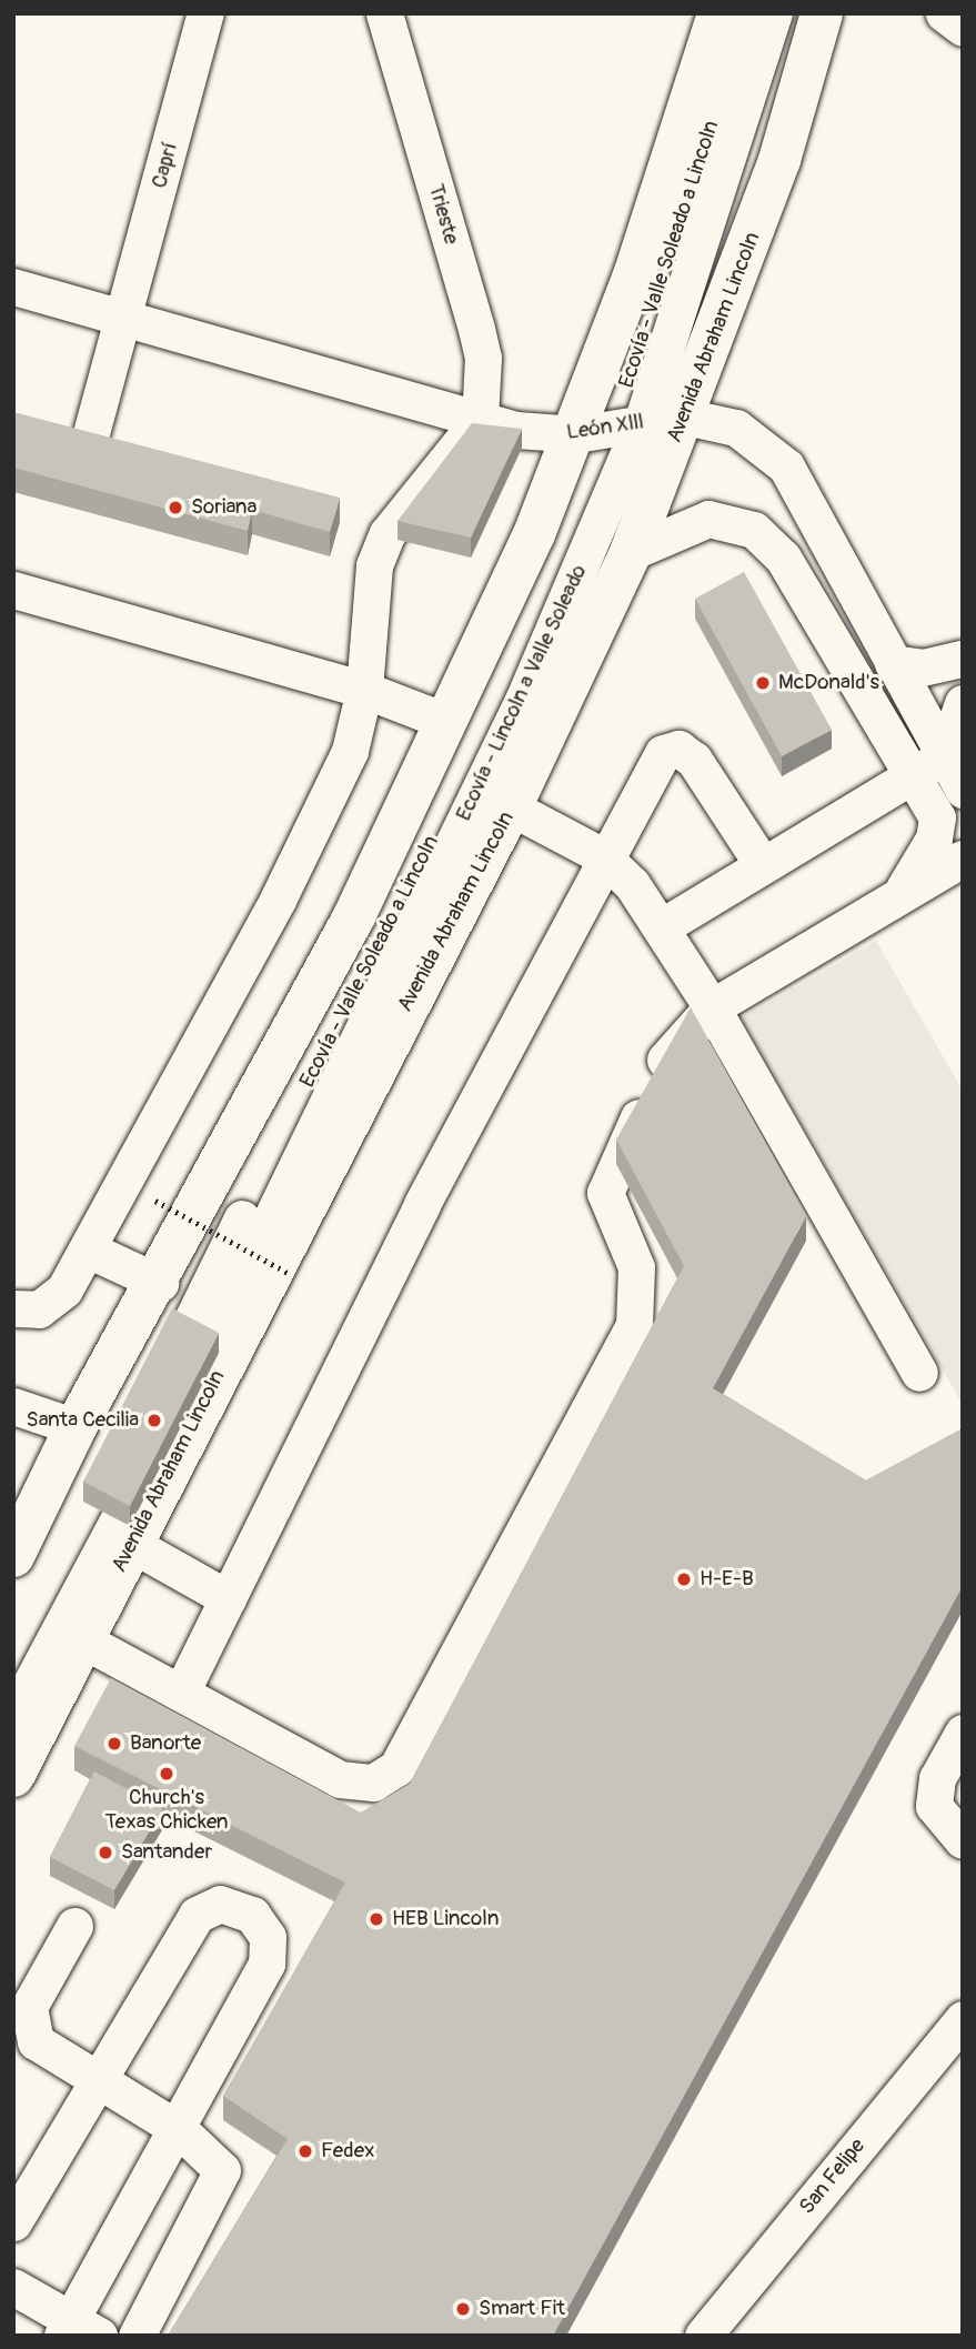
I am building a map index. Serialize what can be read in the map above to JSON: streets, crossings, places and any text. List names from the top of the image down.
{
  "streets": {
    "main road": ["Avenida Abraham Lincoln"],
    "street": [
      "Caprí",
      "Trieste",
      "Ecovía - Valle Soleado a Lincoln",
      "León Xlll",
      "San Felipe"
    ]
  },
  "crossings": [
    ["Caprí", "León Xlll"],
    ["Trieste", "León Xlll"],
    ["Ecovía - Valle Soleado a Lincoln", "León Xlll"],
    ["Avenida Abraham Lincoln", "León Xlll"]
  ],
  "places": [
    "Soriana",
    "McDonald's",
    "Santa Cecilia",
    "H-E-B",
    "Banorte",
    "Church's Texas Chicken",
    "Santander",
    "HEB Lincoln",
    "Fedex",
    "Smart Fit"
  ]
}
